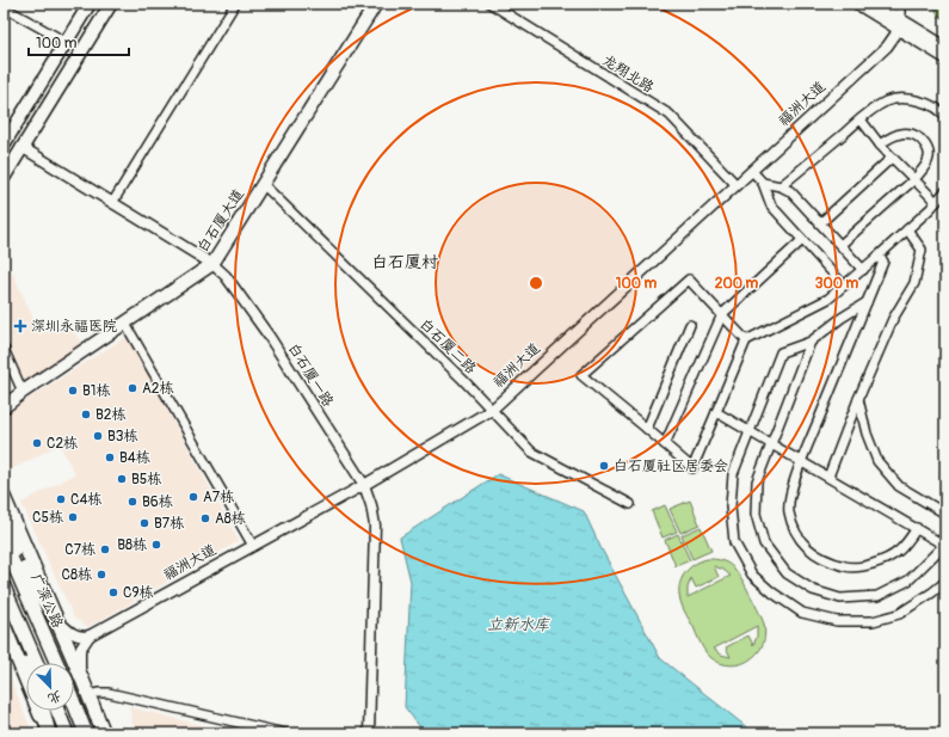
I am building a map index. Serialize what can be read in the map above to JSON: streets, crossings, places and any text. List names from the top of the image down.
{
  "streets": {
    "main road": ["白石厦大道", "广深公路"],
    "street": [
      "龙翔北路",
      "福洲大道",
      "白石厦二路",
      "白石厦一路"
    ]
  },
  "crossings": [
    ["龙翔北路", "福洲大道"],
    ["福洲大道", "白石厦二路"],
    ["福洲大道", "白石厦一路"],
    ["白石厦大道", "白石厦二路"],
    ["白石厦大道", "白石厦一路"]
  ],
  "districts": ["白石厦村"],
  "water": ["立新水库"],
  "places": {
    "health": ["深圳永福医院"],
    "other": [
      "A2栋",
      "B1栋",
      "B2栋",
      "B3栋",
      "C2栋",
      "B4栋",
      "白石厦社区居委会",
      "B5栋",
      "A7栋",
      "C4栋",
      "B6栋",
      "C5栋",
      "A8栋",
      "B7栋",
      "B8栋",
      "C7栋",
      "C8栋",
      "C9栋"
    ]
  },
  "scale_bar": "100 m",
  "north": "bottom right",
  "rings": ["100 m", "200 m", "300 m"]
}
